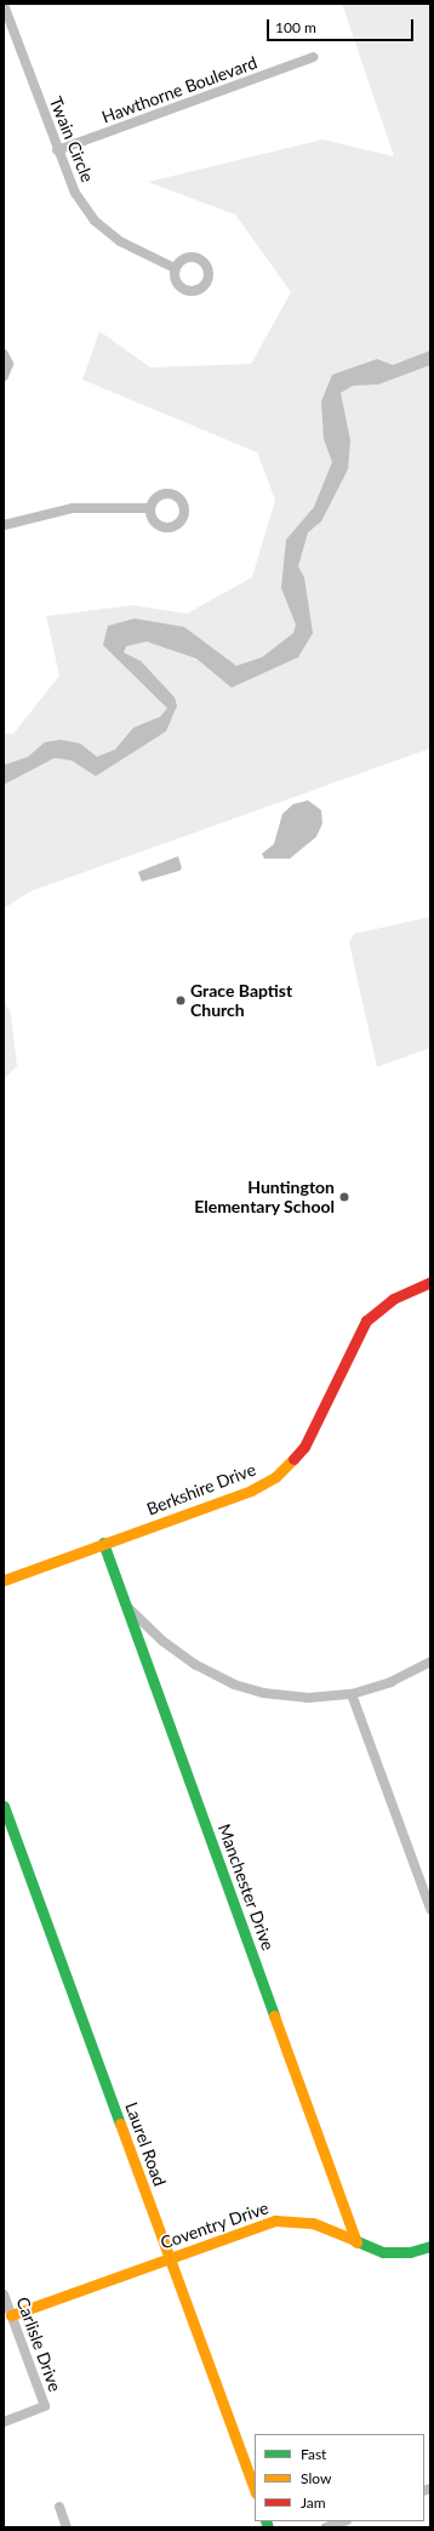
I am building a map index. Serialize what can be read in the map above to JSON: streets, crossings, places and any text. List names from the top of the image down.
{
  "streets": {
    "street": [
      "Hawthorne Boulevard",
      "Twain Circle",
      "Berkshire Drive",
      "Manchester Drive",
      "Laurel Road",
      "Coventry Drive",
      "Carlisle Drive"
    ]
  },
  "crossings": [
    ["Hawthorne Boulevard", "Twain Circle"],
    ["Berkshire Drive", "Manchester Drive"],
    ["Manchester Drive", "Coventry Drive"],
    ["Laurel Road", "Coventry Drive"],
    ["Coventry Drive", "Carlisle Drive"]
  ],
  "places": ["Grace Baptist Church", "Huntington Elementary School"],
  "legend": ["Fast", "Slow", "Jam"],
  "scale_bar": "100 m"
}
